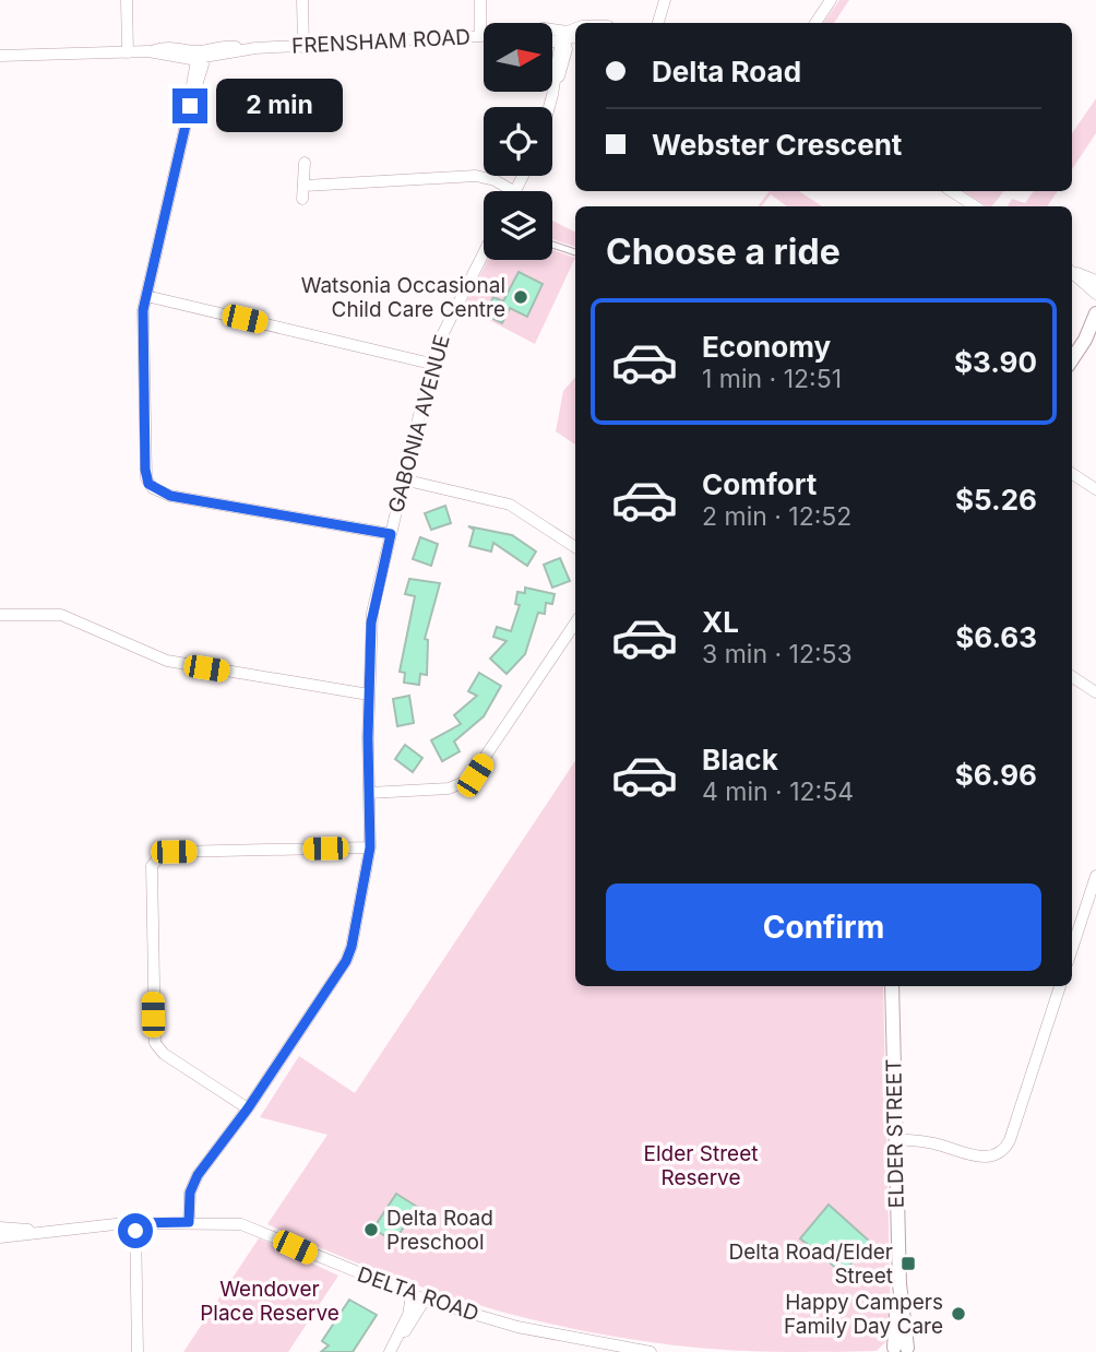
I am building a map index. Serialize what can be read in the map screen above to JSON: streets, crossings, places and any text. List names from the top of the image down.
{
  "streets": {
    "street": [
      "FRENSHAM ROAD",
      "GABONIA AVENUE",
      "ELDER STREET",
      "DELTA ROAD"
    ]
  },
  "crossings": [
    ["GABONIA AVENUE", "DELTA ROAD"]
  ],
  "parks": ["Elder Street Reserve", "Wendover Place Reserve"],
  "places": {
    "other": ["Watsonia Occasional Child Care Centre", "Delta Road Preschool", "Happy Campers Family Day Care"],
    "transit": ["Delta Road/Elder Street"]
  },
  "north": "right",
  "page": {
    "banner": ["Delta Road", "Webster Crescent"],
    "bubble": "2 min",
    "heading": "Choose a ride",
    "list": [
      {
        "name": "Economy",
        "note": "1 min · 12:51",
        "value": "$3.90"
      },
      {
        "name": "Comfort",
        "note": "2 min · 12:52",
        "value": "$5.26"
      },
      {
        "name": "XL",
        "note": "3 min · 12:53",
        "value": "$6.63"
      },
      {
        "name": "Black",
        "note": "4 min · 12:54",
        "value": "$6.96"
      }
    ],
    "buttons": "Confirm"
  }
}
